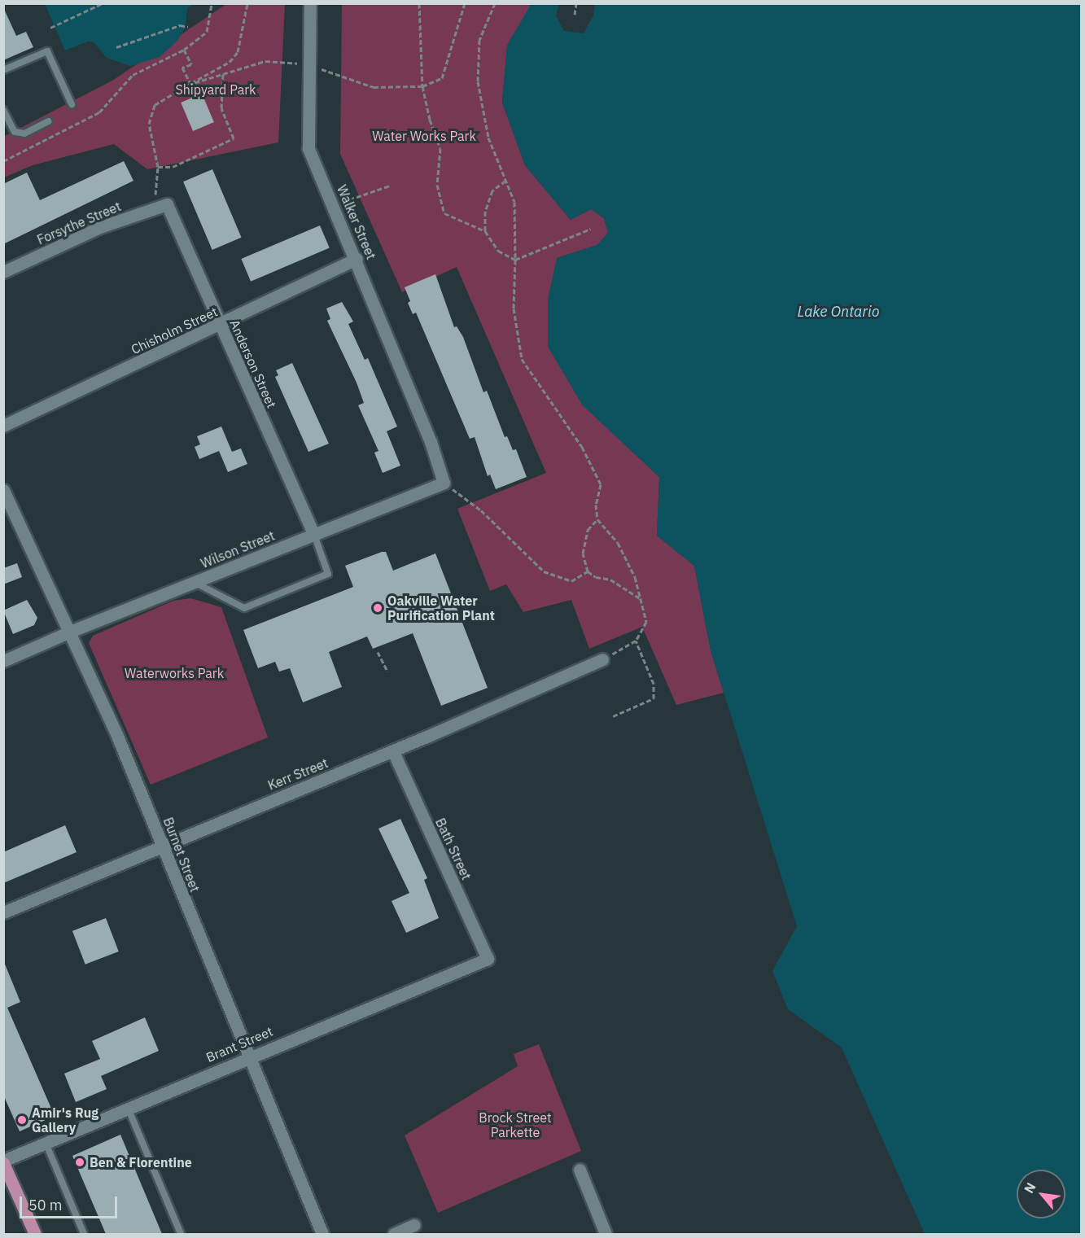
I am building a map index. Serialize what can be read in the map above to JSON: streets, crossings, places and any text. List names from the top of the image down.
{
  "streets": {
    "street": [
      "Walker Street",
      "Forsythe Street",
      "Chisholm Street",
      "Anderson Street",
      "Wilson Street",
      "Kerr Street",
      "Bath Street",
      "Burnet Street",
      "Brant Street"
    ]
  },
  "crossings": [
    ["Walker Street", "Chisholm Street"],
    ["Walker Street", "Wilson Street"],
    ["Forsythe Street", "Anderson Street"],
    ["Chisholm Street", "Anderson Street"],
    ["Anderson Street", "Wilson Street"],
    ["Wilson Street", "Burnet Street"],
    ["Kerr Street", "Bath Street"],
    ["Kerr Street", "Burnet Street"],
    ["Bath Street", "Brant Street"],
    ["Burnet Street", "Brant Street"]
  ],
  "water": ["Lake Ontario"],
  "parks": [
    "Shipyard Park",
    "Water Works Park",
    "Waterworks Park",
    "Brock Street Parkette"
  ],
  "places": ["Oakville Water Purification Plant", "Amir's Rug Gallery", "Ben & Florentine"],
  "scale_bar": "50 m",
  "north": "top left"
}
